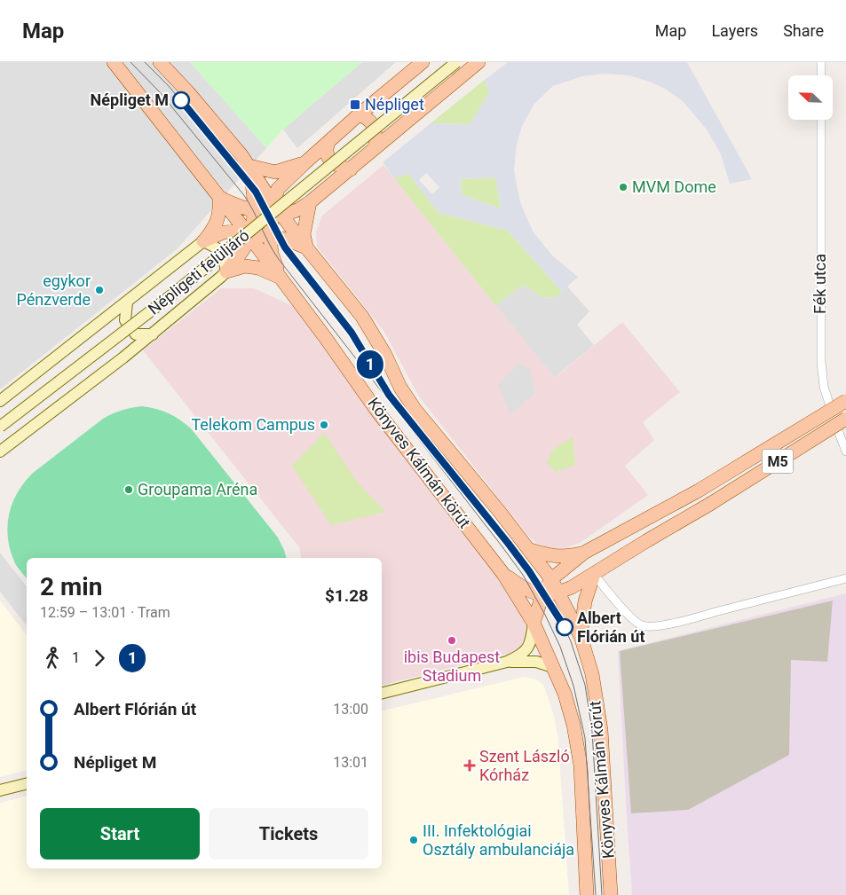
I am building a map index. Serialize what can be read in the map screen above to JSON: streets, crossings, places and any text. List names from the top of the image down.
{
  "streets": {
    "main road": ["Népligeti felüljáró", "M5", "Könyves Kálmán körút"],
    "street": ["Fék utca"]
  },
  "crossings": [
    ["M5", "Könyves Kálmán körút"]
  ],
  "places": {
    "other": [
      "Népliget M",
      "MVM Dome",
      "egykor Pénzverde",
      "Telekom Campus",
      "Groupama Aréna",
      "Albert Flórián út",
      "ibis Budapest Stadium",
      "III. Infektológiai Osztály ambulanciája"
    ],
    "transit": ["Népliget"],
    "health": ["Szent László Kórház"]
  },
  "lines": ["tram line 1"],
  "north": "top left",
  "page": {
    "header": "Map",
    "nav": ["Map", "Layers", "Share"],
    "on_map": "1",
    "heading": ["2 min", "12:59 – 13:01 · Tram", "$1.28"],
    "legs": ["1", "1"],
    "list": [
      {
        "name": "Albert Flórián út",
        "value": "13:00"
      },
      {
        "name": "Népliget M",
        "value": "13:01"
      }
    ],
    "buttons": ["Start", "Tickets"]
  }
}
